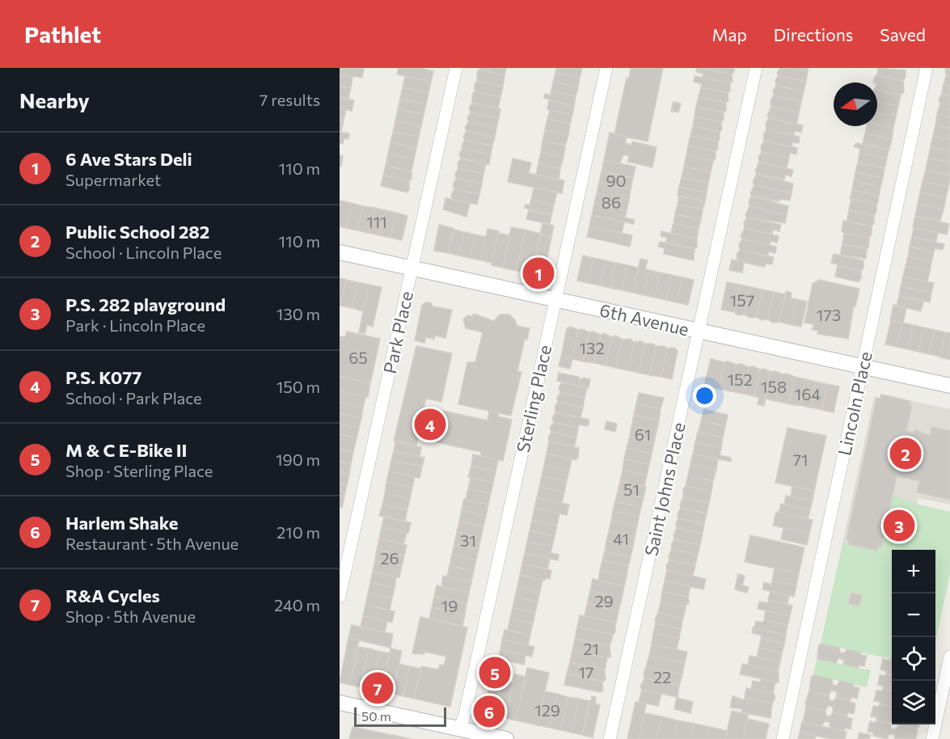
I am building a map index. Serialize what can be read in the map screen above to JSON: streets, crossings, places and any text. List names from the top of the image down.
{
  "streets": {
    "street": [
      "6th Avenue",
      "Park Place",
      "Sterling Place",
      "Lincoln Place",
      "Saint Johns Place"
    ]
  },
  "crossings": [
    ["6th Avenue", "Park Place"],
    ["6th Avenue", "Sterling Place"],
    ["6th Avenue", "Lincoln Place"],
    ["6th Avenue", "Saint Johns Place"]
  ],
  "house_numbers": [
    "90",
    "86",
    "111",
    "157",
    "173",
    "132",
    "65",
    "152",
    "158",
    "164",
    "61",
    "71",
    "51",
    "41",
    "31",
    "26",
    "29",
    "19",
    "21",
    "17",
    "22",
    "129"
  ],
  "scale_bar": "50 m",
  "north": "left",
  "page": {
    "header": "Pathlet",
    "nav": ["Map", "Directions", "Saved"],
    "heading": ["Nearby", "7 results"],
    "list": [
      {
        "mark": "1",
        "name": "6 Ave Stars Deli",
        "note": "Supermarket",
        "value": "110 m"
      },
      {
        "mark": "2",
        "name": "Public School 282",
        "note": "School · Lincoln Place",
        "value": "110 m"
      },
      {
        "mark": "3",
        "name": "P.S. 282 playground",
        "note": "Park · Lincoln Place",
        "value": "130 m"
      },
      {
        "mark": "4",
        "name": "P.S. K077",
        "note": "School · Park Place",
        "value": "150 m"
      },
      {
        "mark": "5",
        "name": "M & C E-Bike II",
        "note": "Shop · Sterling Place",
        "value": "190 m"
      },
      {
        "mark": "6",
        "name": "Harlem Shake",
        "note": "Restaurant · 5th Avenue",
        "value": "210 m"
      },
      {
        "mark": "7",
        "name": "R&A Cycles",
        "note": "Shop · 5th Avenue",
        "value": "240 m"
      }
    ],
    "pins": [
      "1",
      "4",
      "2",
      "3",
      "5",
      "7",
      "6"
    ],
    "map_buttons": ["+", "−"],
    "scale": "50 m"
  }
}
